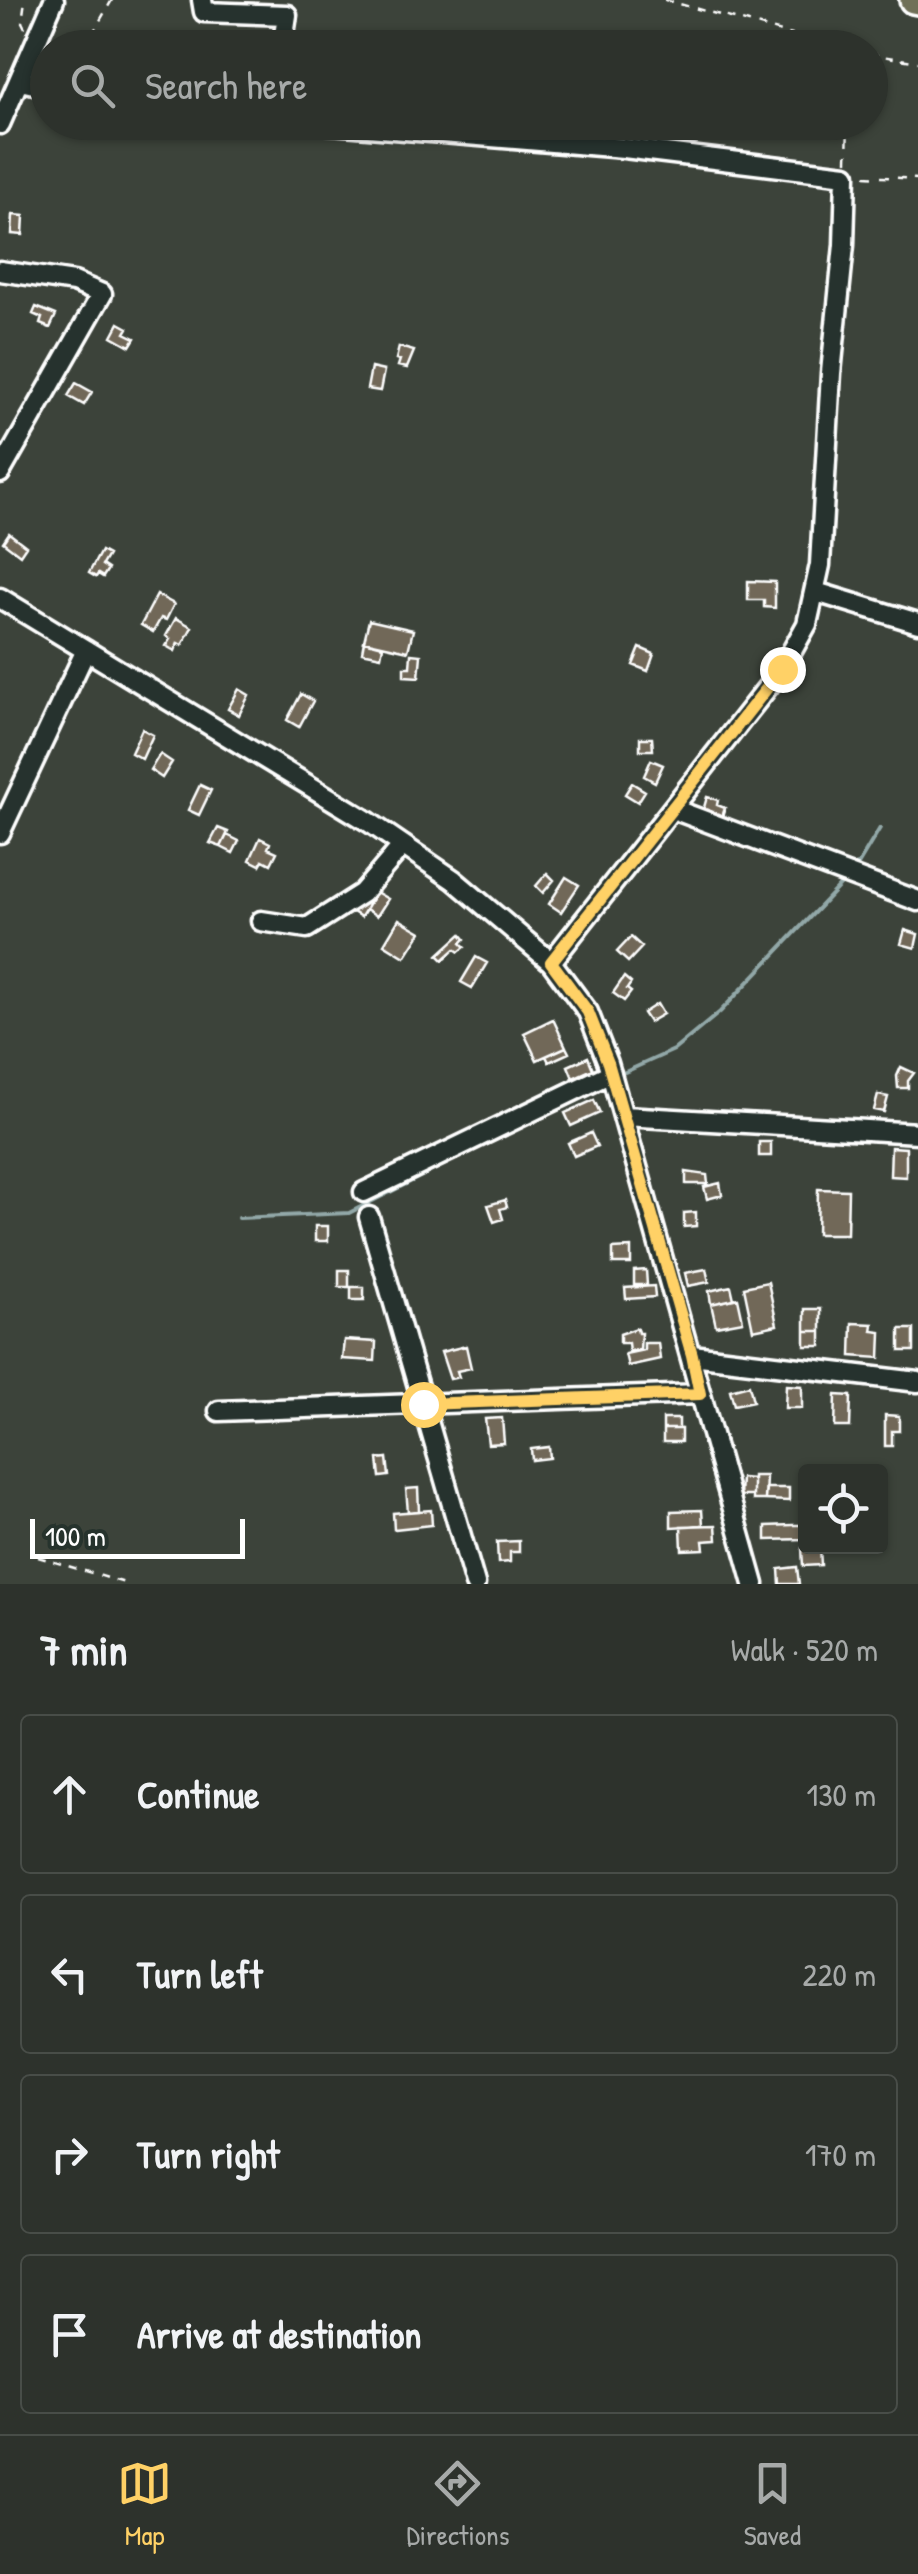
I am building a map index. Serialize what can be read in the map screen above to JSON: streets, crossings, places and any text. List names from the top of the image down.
{
  "scale_bar": "100 m",
  "page": {
    "search": "Search here",
    "scale": "100 m",
    "heading": ["7 min", "Walk · 520 m"],
    "list": [
      ["Continue", "130 m"],
      ["Turn left", "220 m"],
      ["Turn right", "170 m"],
      "Arrive at destination"
    ],
    "nav": ["Map", "Directions", "Saved"]
  }
}
